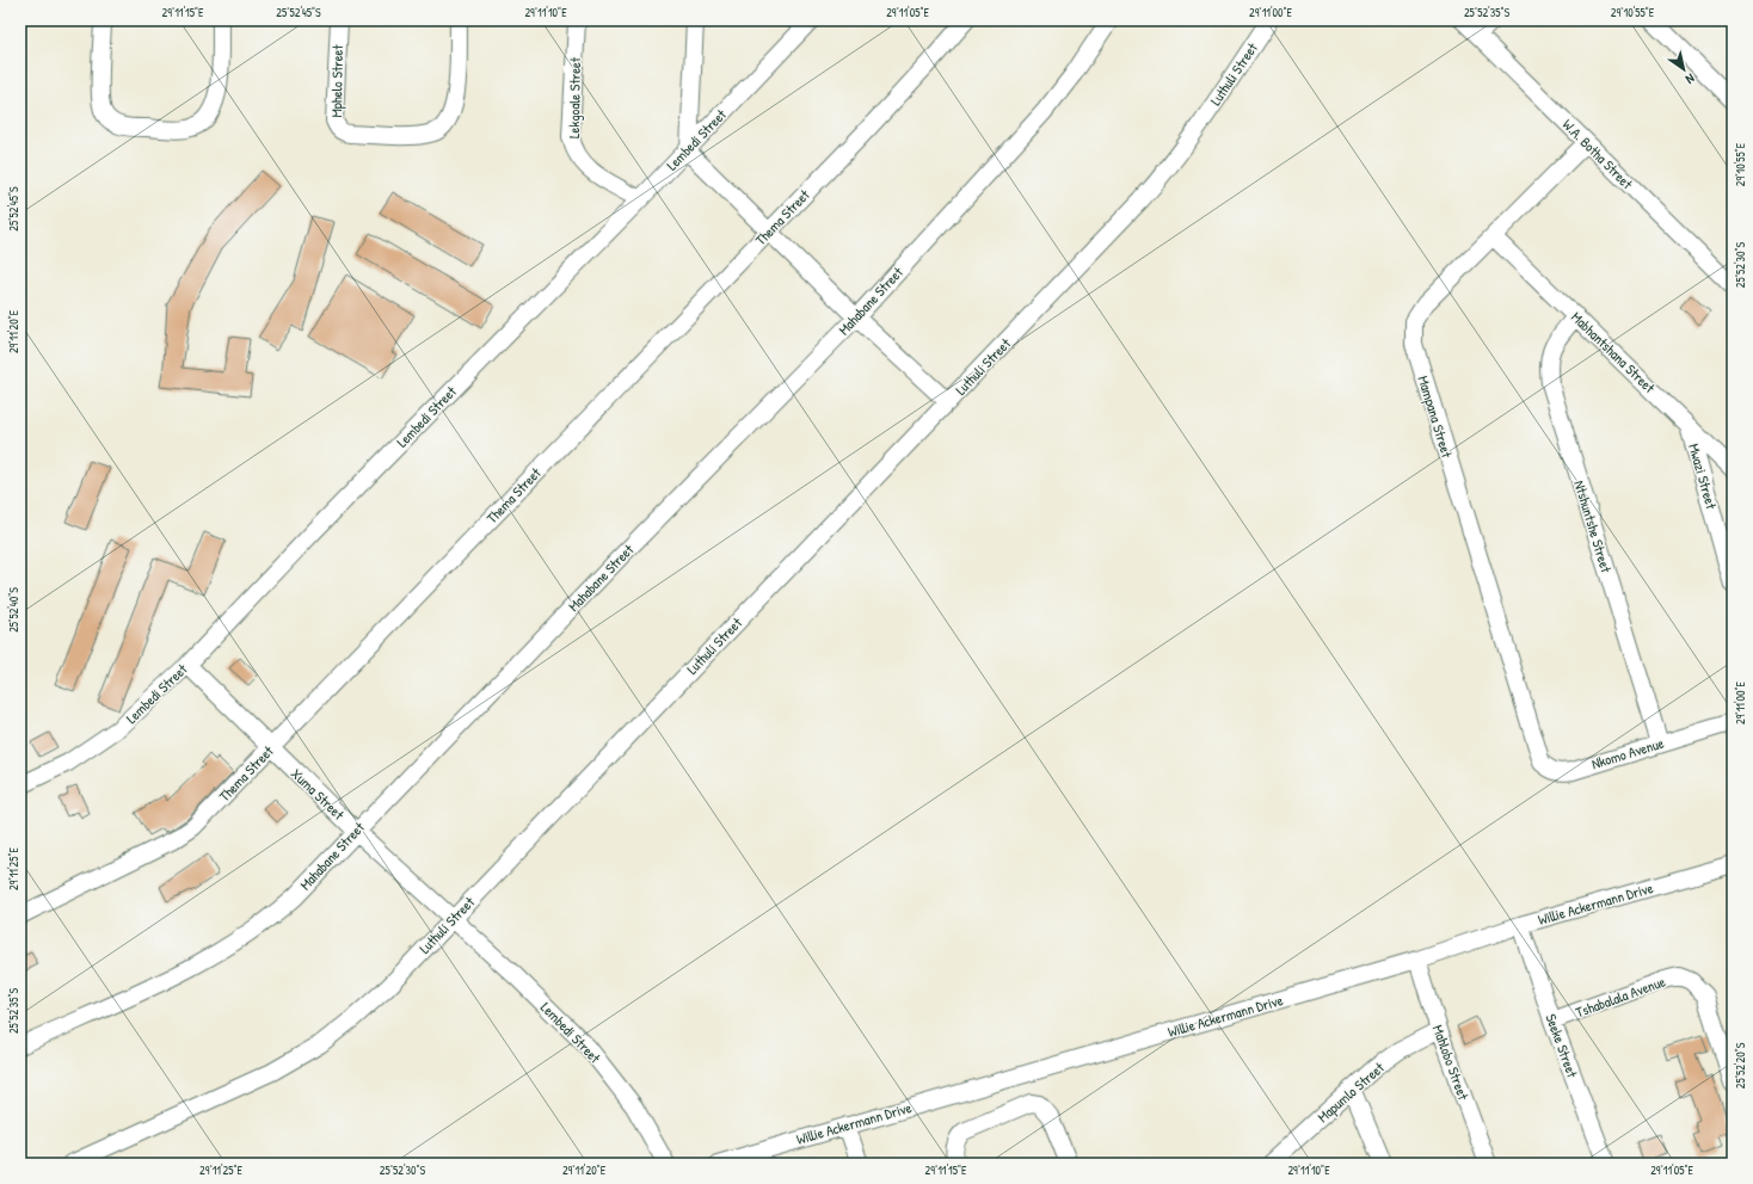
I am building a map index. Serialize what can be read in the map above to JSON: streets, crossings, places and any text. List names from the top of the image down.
{
  "streets": {
    "street": [
      "Luthuli Street",
      "Mphelo Street",
      "Lekgoale Street",
      "Lembedi Street",
      "W.A. Botha Street",
      "Thema Street",
      "Mahabane Street",
      "Mabhantshana Street",
      "Mampana Street",
      "Mwazi Street",
      "Ntshuntshe Street",
      "Nkomo Avenue",
      "Xuma Street",
      "Willie Ackermann Drive",
      "Tshabalala Avenue",
      "Seeke Street",
      "Mahlobo Street",
      "Mapumlo Street"
    ]
  },
  "crossings": [
    ["Luthuli Street", "Lembedi Street"],
    ["Luthuli Street", "Xuma Street"],
    ["Lekgoale Street", "Lembedi Street"],
    ["Lembedi Street", "Xuma Street"],
    ["W.A. Botha Street", "Mampana Street"],
    ["Thema Street", "Xuma Street"],
    ["Mahabane Street", "Xuma Street"],
    ["Mabhantshana Street", "Mampana Street"],
    ["Mabhantshana Street", "Mwazi Street"],
    ["Mabhantshana Street", "Ntshuntshe Street"],
    ["Mampana Street", "Nkomo Avenue"],
    ["Ntshuntshe Street", "Nkomo Avenue"],
    ["Willie Ackermann Drive", "Seeke Street"],
    ["Willie Ackermann Drive", "Mahlobo Street"],
    ["Tshabalala Avenue", "Seeke Street"],
    ["Mahlobo Street", "Mapumlo Street"]
  ],
  "north": "bottom right",
  "coordinates": [
    "29°11'15\"E",
    "25°52'45\"S",
    "29°11'10\"E",
    "29°11'05\"E",
    "29°11'00\"E",
    "25°52'35\"S",
    "29°10'55\"E",
    "25°52'30\"S",
    "29°11'20\"E",
    "25°52'40\"S",
    "29°11'25\"E",
    "25°52'20\"S"
  ]
}
